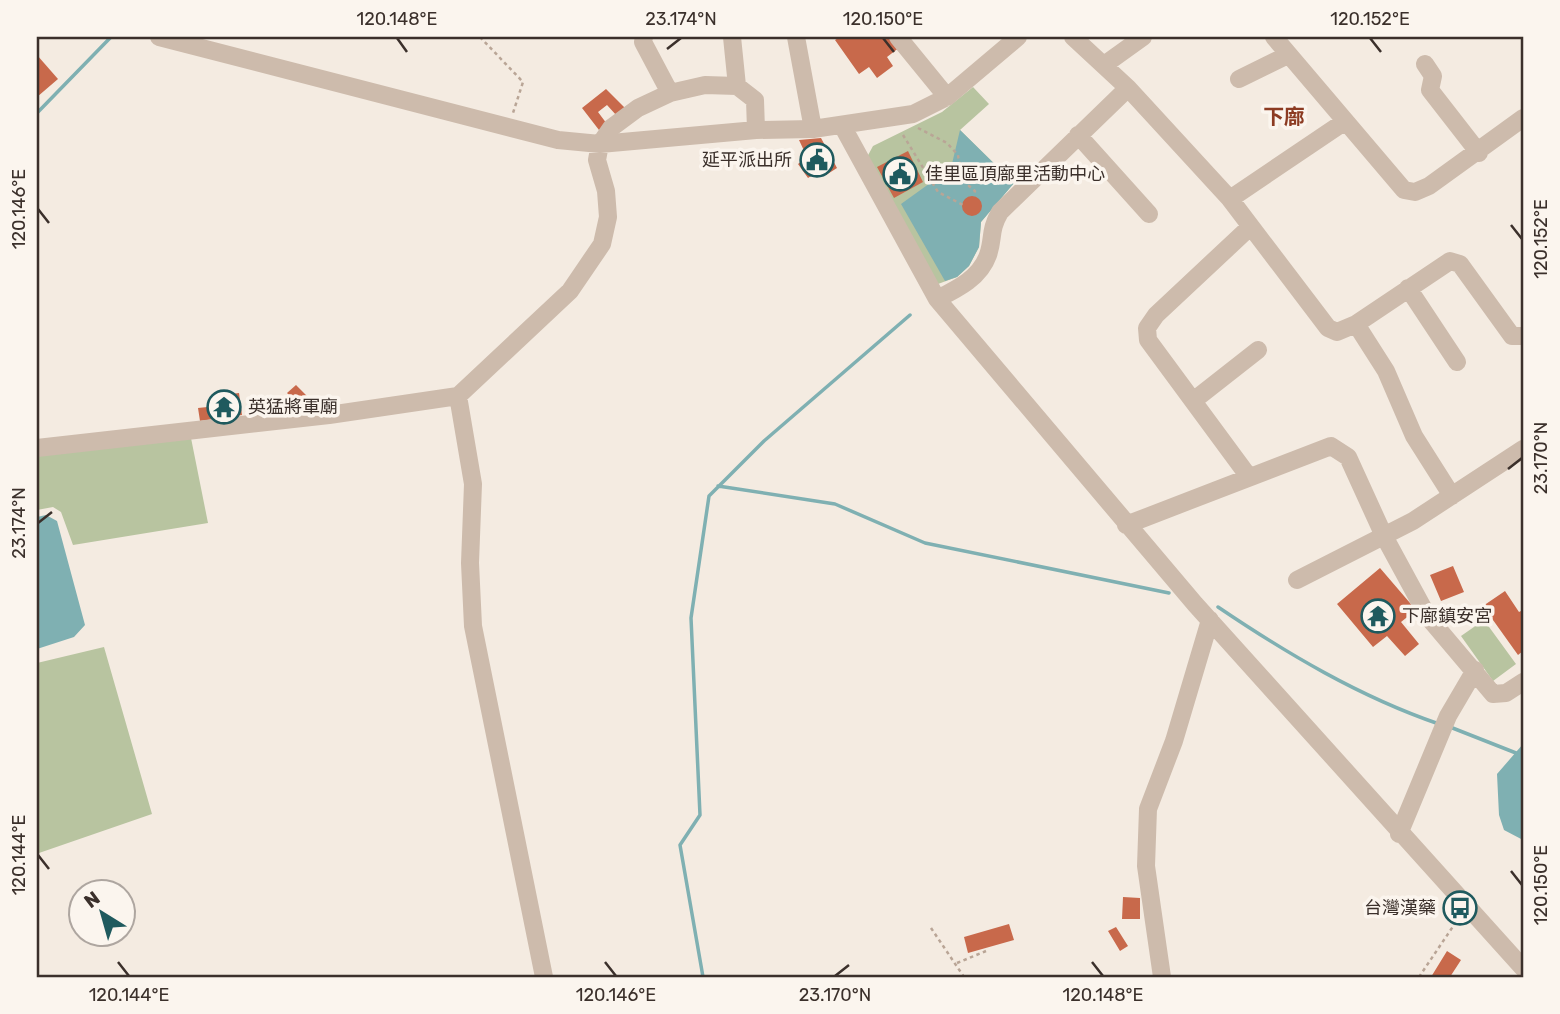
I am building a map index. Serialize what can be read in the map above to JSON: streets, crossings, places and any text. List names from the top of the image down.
{
  "districts": ["下廍"],
  "places": {
    "public building": ["延平派出所", "佳里區頂廍里活動中心"],
    "temple": ["英猛將軍廟", "下廍鎮安宮"],
    "bus stop": ["台灣漢藥"]
  },
  "north": "top left",
  "coordinates": [
    "120.148°E",
    "23.174°N",
    "120.150°E",
    "120.152°E",
    "120.146°E",
    "23.170°N",
    "120.144°E"
  ]
}
